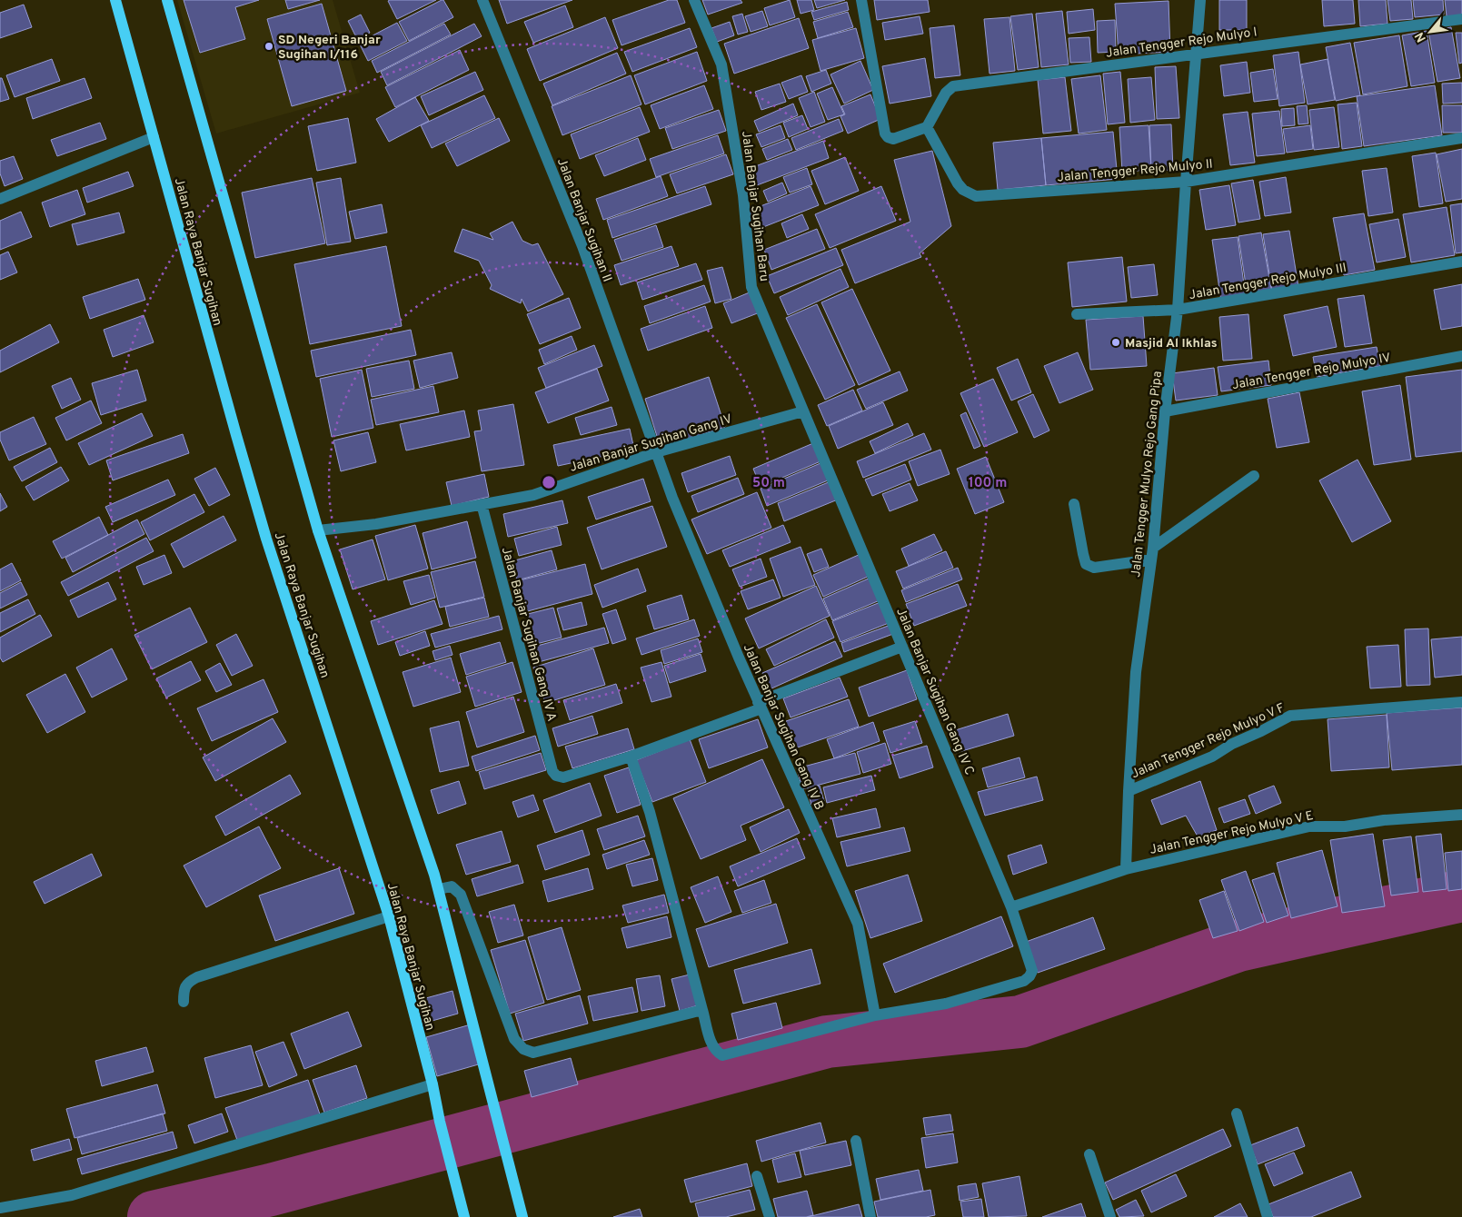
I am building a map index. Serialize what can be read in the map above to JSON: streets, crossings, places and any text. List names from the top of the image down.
{
  "streets": {
    "main road": ["Jalan Raya Banjar Sugihan"],
    "street": [
      "Jalan Tengger Rejo Mulyo I",
      "Jalan Tengger Rejo Mulyo II",
      "Jalan Banjar Sugihan Baru",
      "Jalan Banjar Sugihan II",
      "Jalan Tengger Rejo Mulyo III",
      "Jalan Tengger Rejo Mulyo IV",
      "Jalan Banjar Sugihan Gang IV",
      "Jalan Tengger Mulyo Rejo Gang Pipa",
      "Jalan Banjar Sugihan Gang IV A",
      "Jalan Banjar Sugihan Gang IV C",
      "Jalan Banjar Sugihan Gang IV B",
      "Jalan Tengger Rejo Mulyo V F",
      "Jalan Tengger Rejo Mulyo V E"
    ]
  },
  "crossings": [
    ["Jalan Tengger Rejo Mulyo I", "Jalan Tengger Rejo Mulyo II"],
    ["Jalan Tengger Rejo Mulyo I", "Jalan Tengger Mulyo Rejo Gang Pipa"],
    ["Jalan Tengger Rejo Mulyo II", "Jalan Tengger Mulyo Rejo Gang Pipa"],
    ["Jalan Banjar Sugihan Baru", "Jalan Banjar Sugihan Gang IV"],
    ["Jalan Banjar Sugihan Baru", "Jalan Banjar Sugihan Gang IV C"],
    ["Jalan Banjar Sugihan II", "Jalan Banjar Sugihan Gang IV"],
    ["Jalan Banjar Sugihan II", "Jalan Banjar Sugihan Gang IV B"],
    ["Jalan Tengger Rejo Mulyo III", "Jalan Tengger Mulyo Rejo Gang Pipa"],
    ["Jalan Tengger Rejo Mulyo IV", "Jalan Tengger Mulyo Rejo Gang Pipa"],
    ["Jalan Banjar Sugihan Gang IV", "Jalan Banjar Sugihan Gang IV A"],
    ["Jalan Banjar Sugihan Gang IV", "Jalan Banjar Sugihan Gang IV C"],
    ["Jalan Banjar Sugihan Gang IV", "Jalan Banjar Sugihan Gang IV B"],
    ["Jalan Tengger Mulyo Rejo Gang Pipa", "Jalan Tengger Rejo Mulyo V F"],
    ["Jalan Tengger Mulyo Rejo Gang Pipa", "Jalan Tengger Rejo Mulyo V E"],
    ["Jalan Banjar Sugihan Gang IV C", "Jalan Banjar Sugihan Gang IV B"],
    ["Jalan Banjar Sugihan Gang IV C", "Jalan Tengger Rejo Mulyo V E"]
  ],
  "places": ["SD Negeri Banjar Sugihan I/116", "Masjid Al Ikhlas"],
  "north": "bottom left",
  "rings": ["50 m", "100 m"]
}
